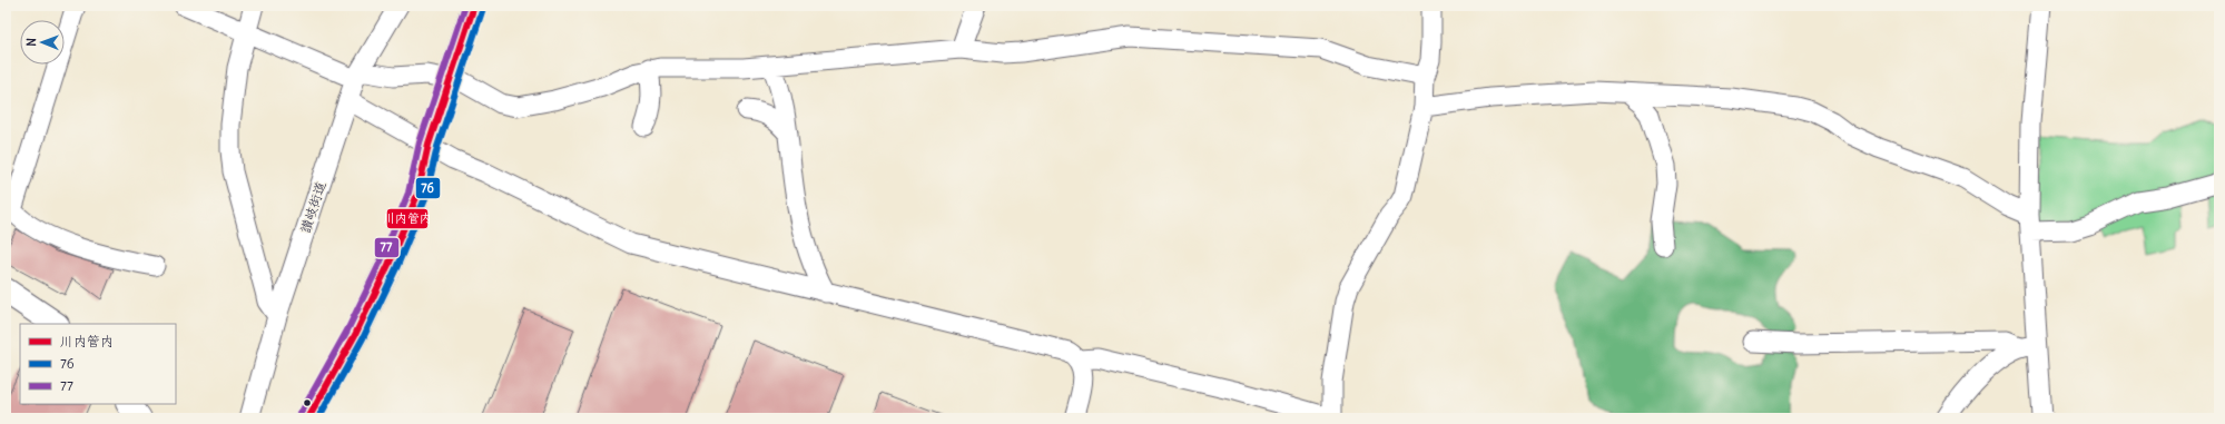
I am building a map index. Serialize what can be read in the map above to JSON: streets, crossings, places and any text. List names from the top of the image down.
{
  "streets": {
    "street": ["讃岐街道"]
  },
  "lines": ["transit line 川内管内", "transit line 77", "transit line 76"],
  "legend": ["川内管内", "76", "77"],
  "north": "left"
}
